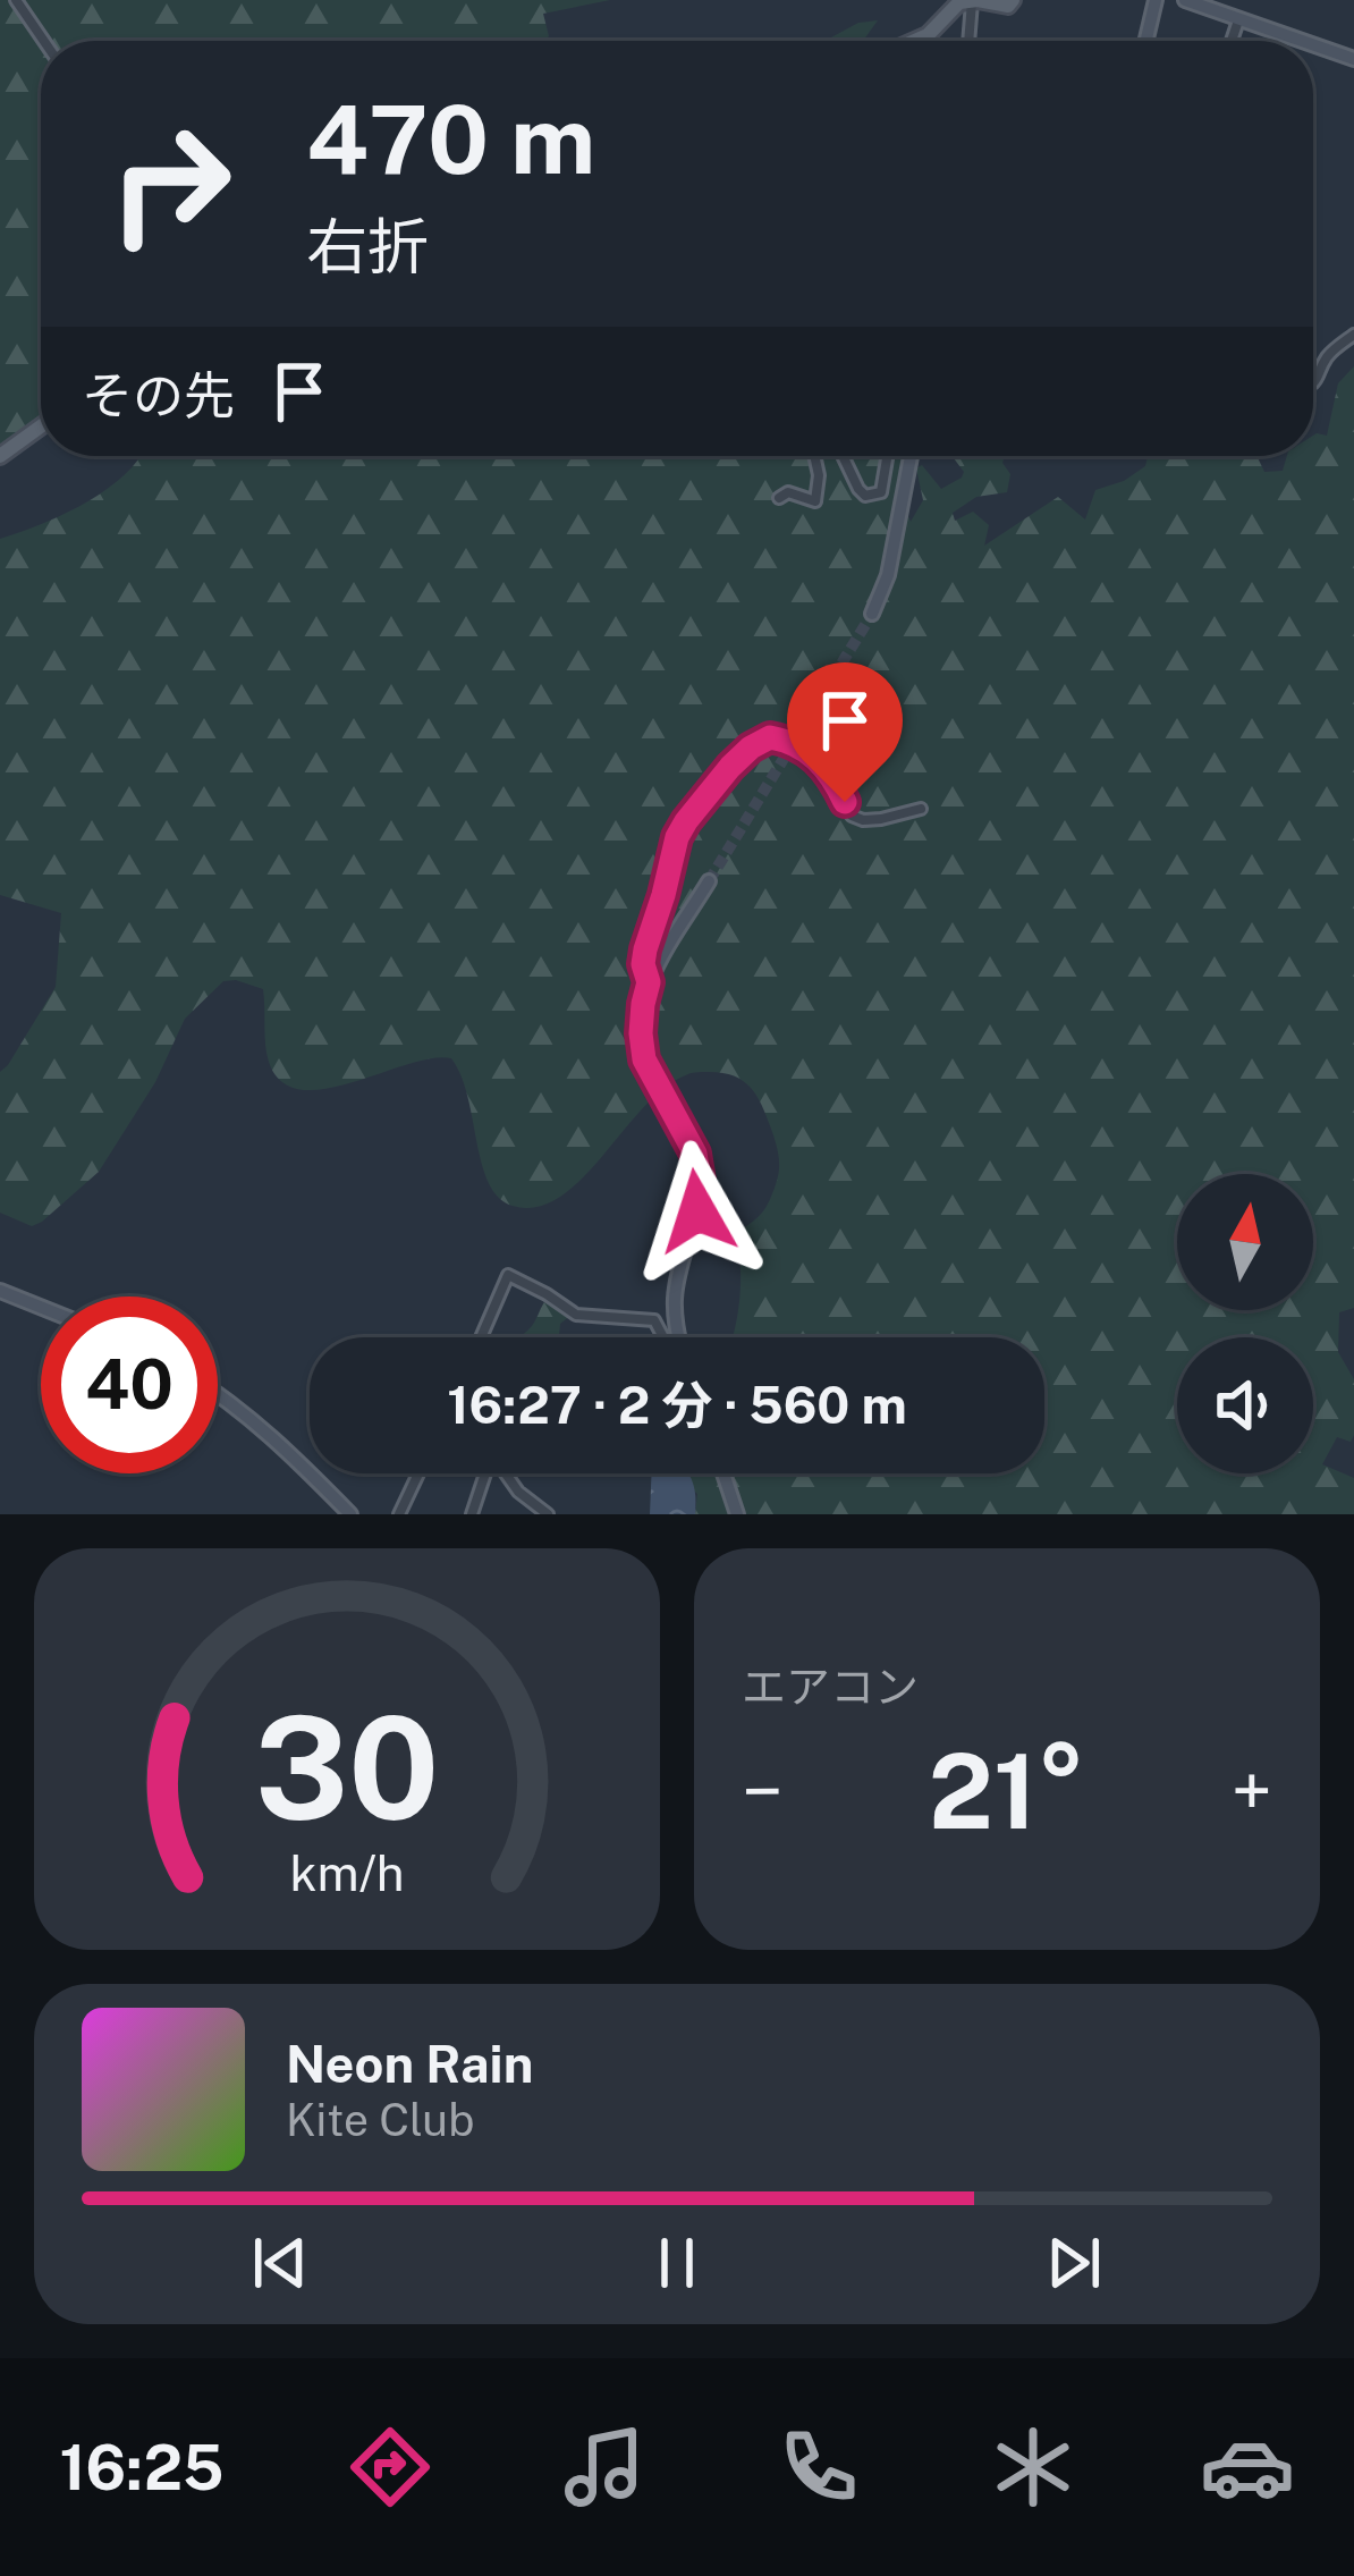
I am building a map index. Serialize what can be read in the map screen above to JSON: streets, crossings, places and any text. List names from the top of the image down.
{
  "north": "top",
  "page": {
    "turn": ["470 m", "右折"],
    "then": "その先",
    "limit": "40",
    "trip": "16:27 · 2 分 · 560 m",
    "tile": "エアコン",
    "heat": ["−", "21°", "+"],
    "song": ["Neon Rain", "Kite Club"],
    "tabs": "16:25",
    "gauge": ["30", "km/h"]
  }
}
